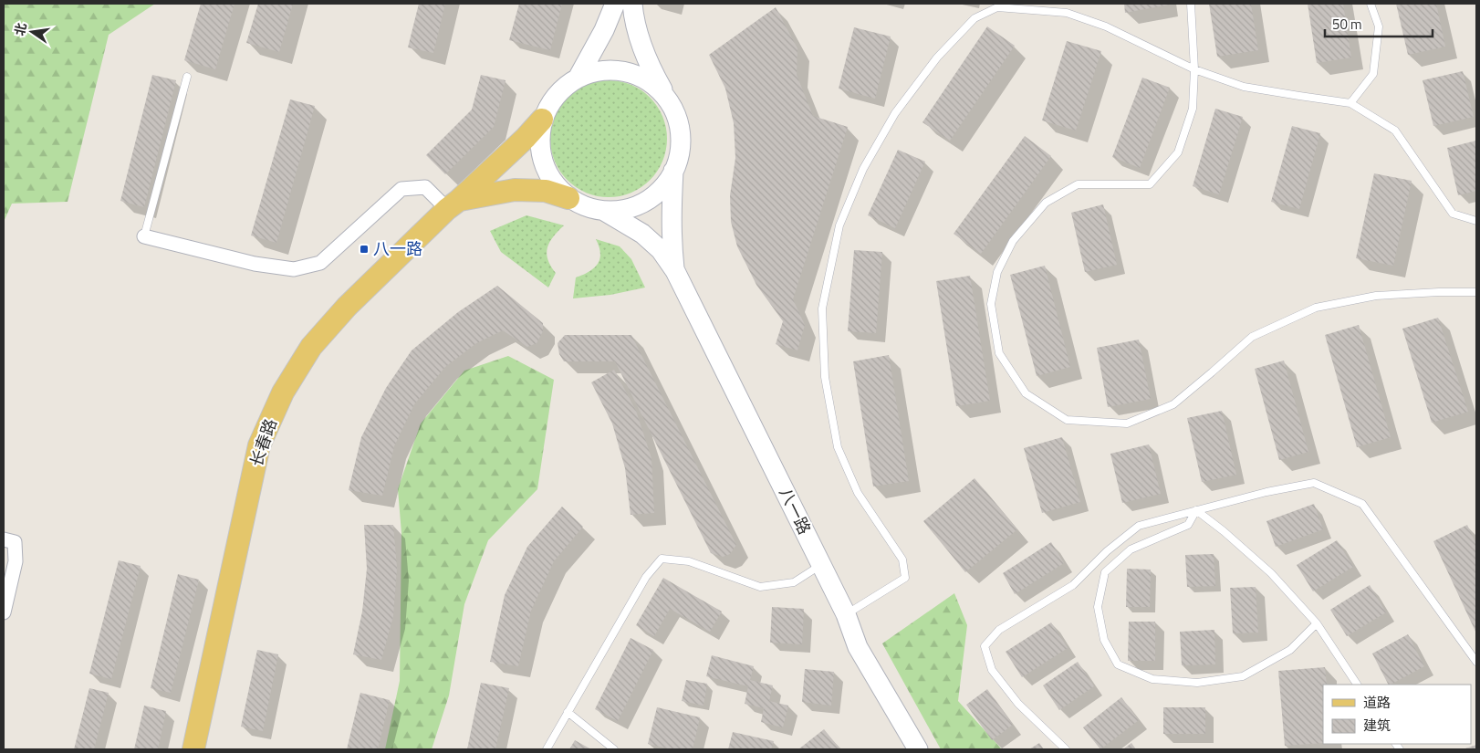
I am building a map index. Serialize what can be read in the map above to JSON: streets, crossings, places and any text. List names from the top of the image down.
{
  "streets": {
    "main road": ["长春路", "八一路"]
  },
  "places": {
    "transit": ["八一路"]
  },
  "legend": ["道路", "建筑"],
  "scale_bar": "50 m",
  "north": "left"
}
